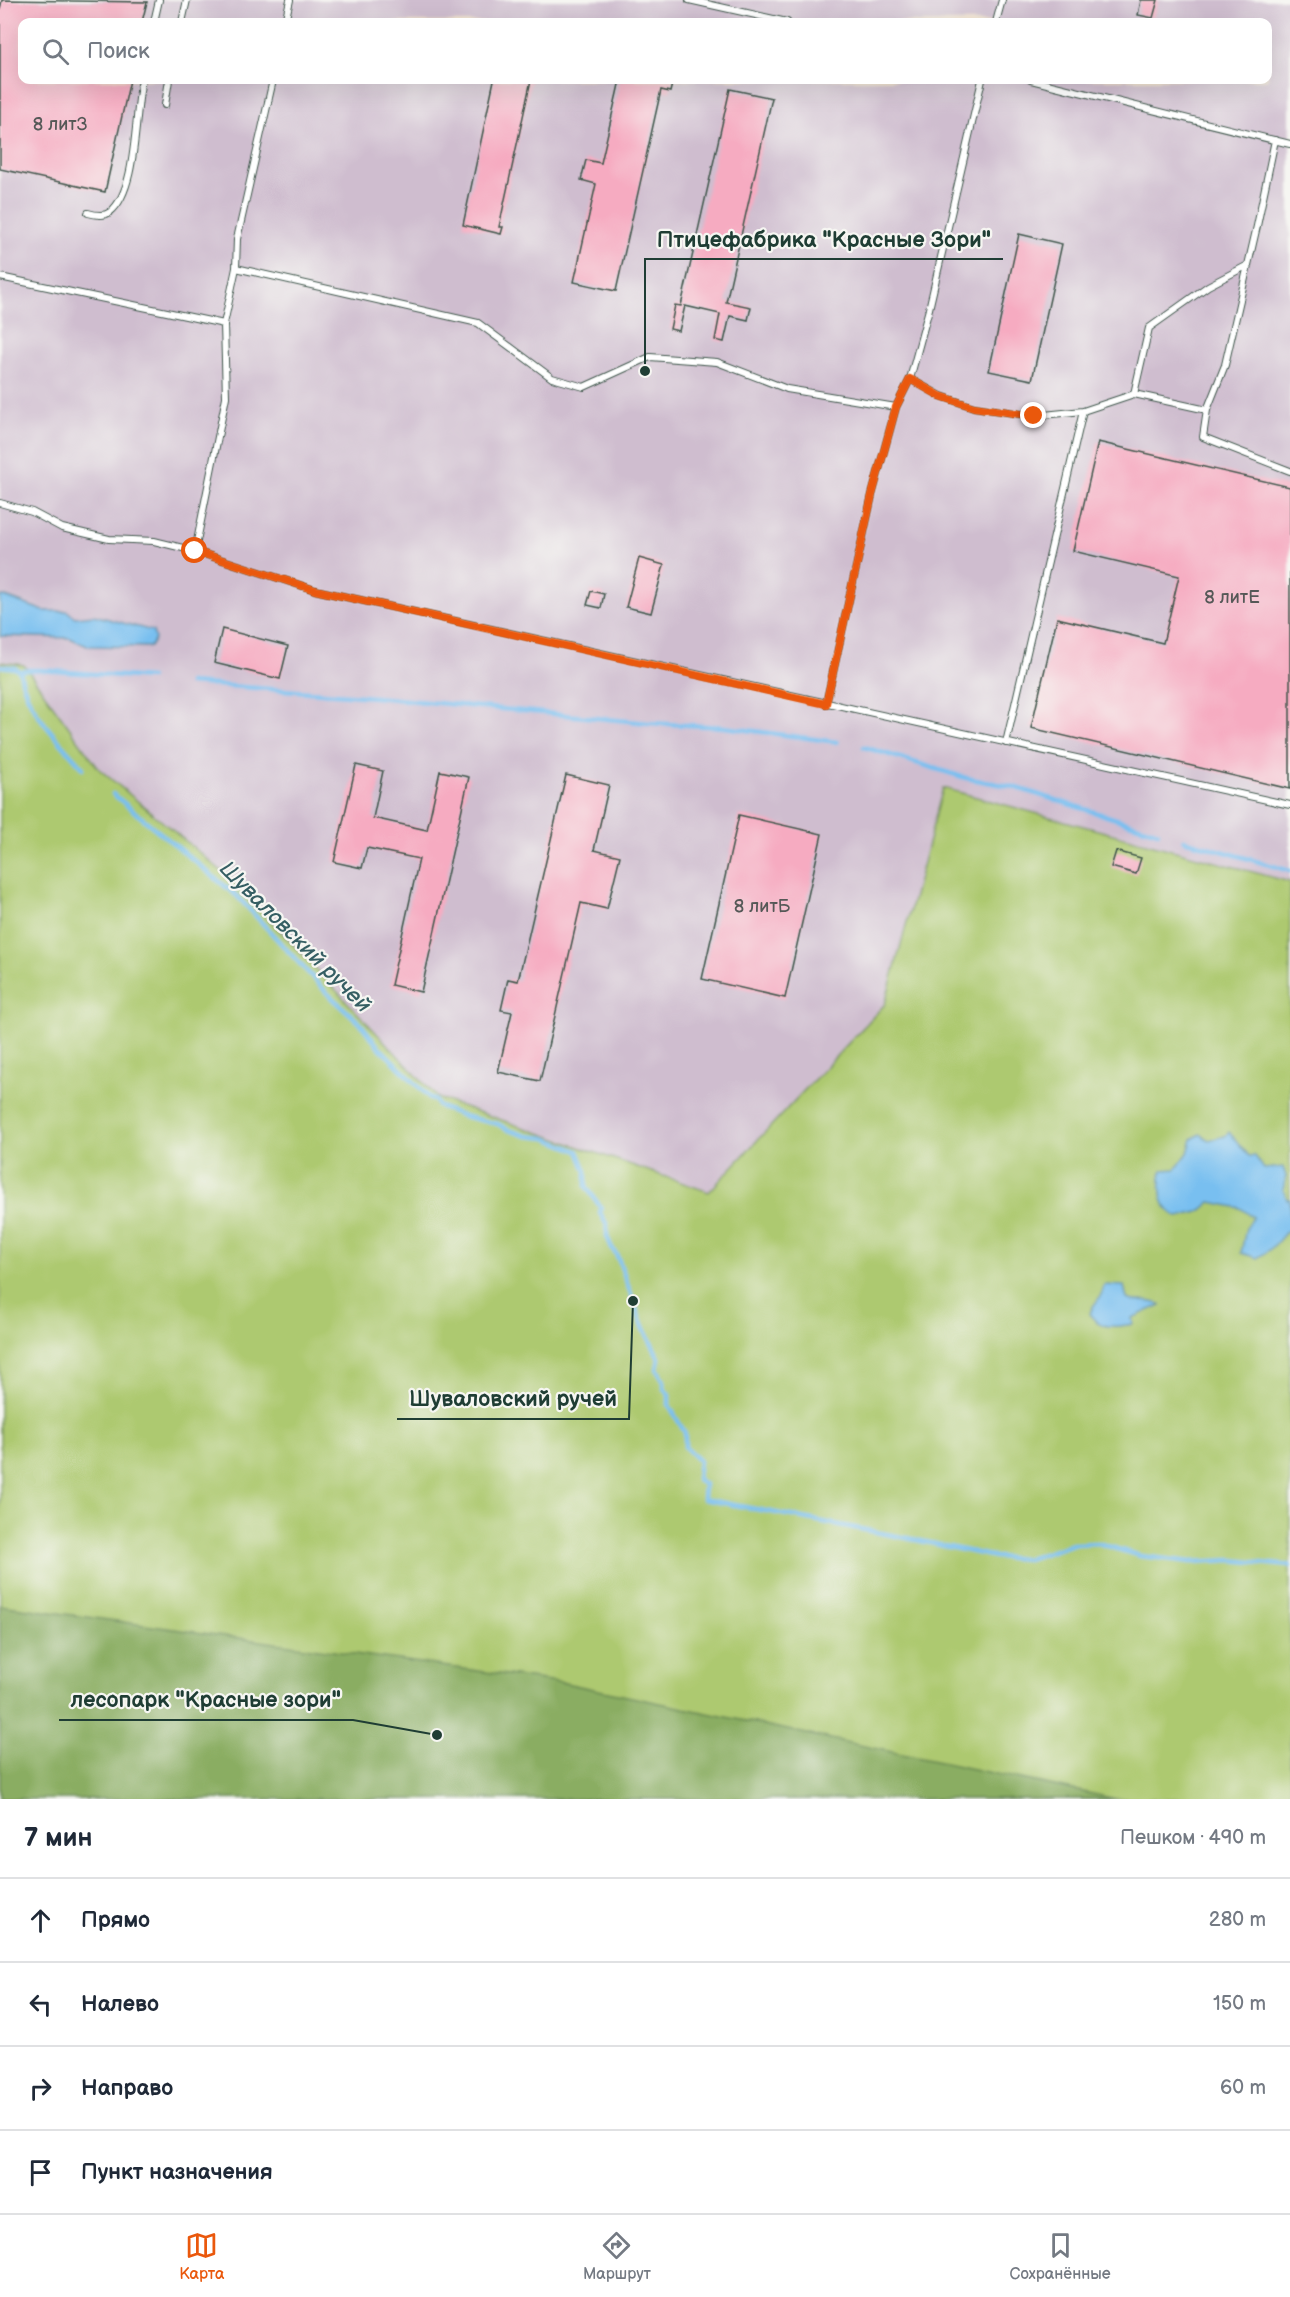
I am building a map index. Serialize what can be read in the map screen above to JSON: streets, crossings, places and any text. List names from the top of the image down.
{
  "water": ["Шуваловский ручей"],
  "places": ["Птицефабрика \"Красные Зори\"", "Шуваловский ручей", "лесопарк \"Красные зори\""],
  "house_numbers": ["8 литЗ", "8 литЕ", "8 литБ"],
  "page": {
    "search": "Поиск",
    "heading": ["7 мин", "Пешком · 490 m"],
    "list": [
      ["Прямо", "280 m"],
      ["Налево", "150 m"],
      ["Направо", "60 m"],
      "Пункт назначения"
    ],
    "nav": ["Карта", "Маршрут", "Сохранённые"]
  }
}
